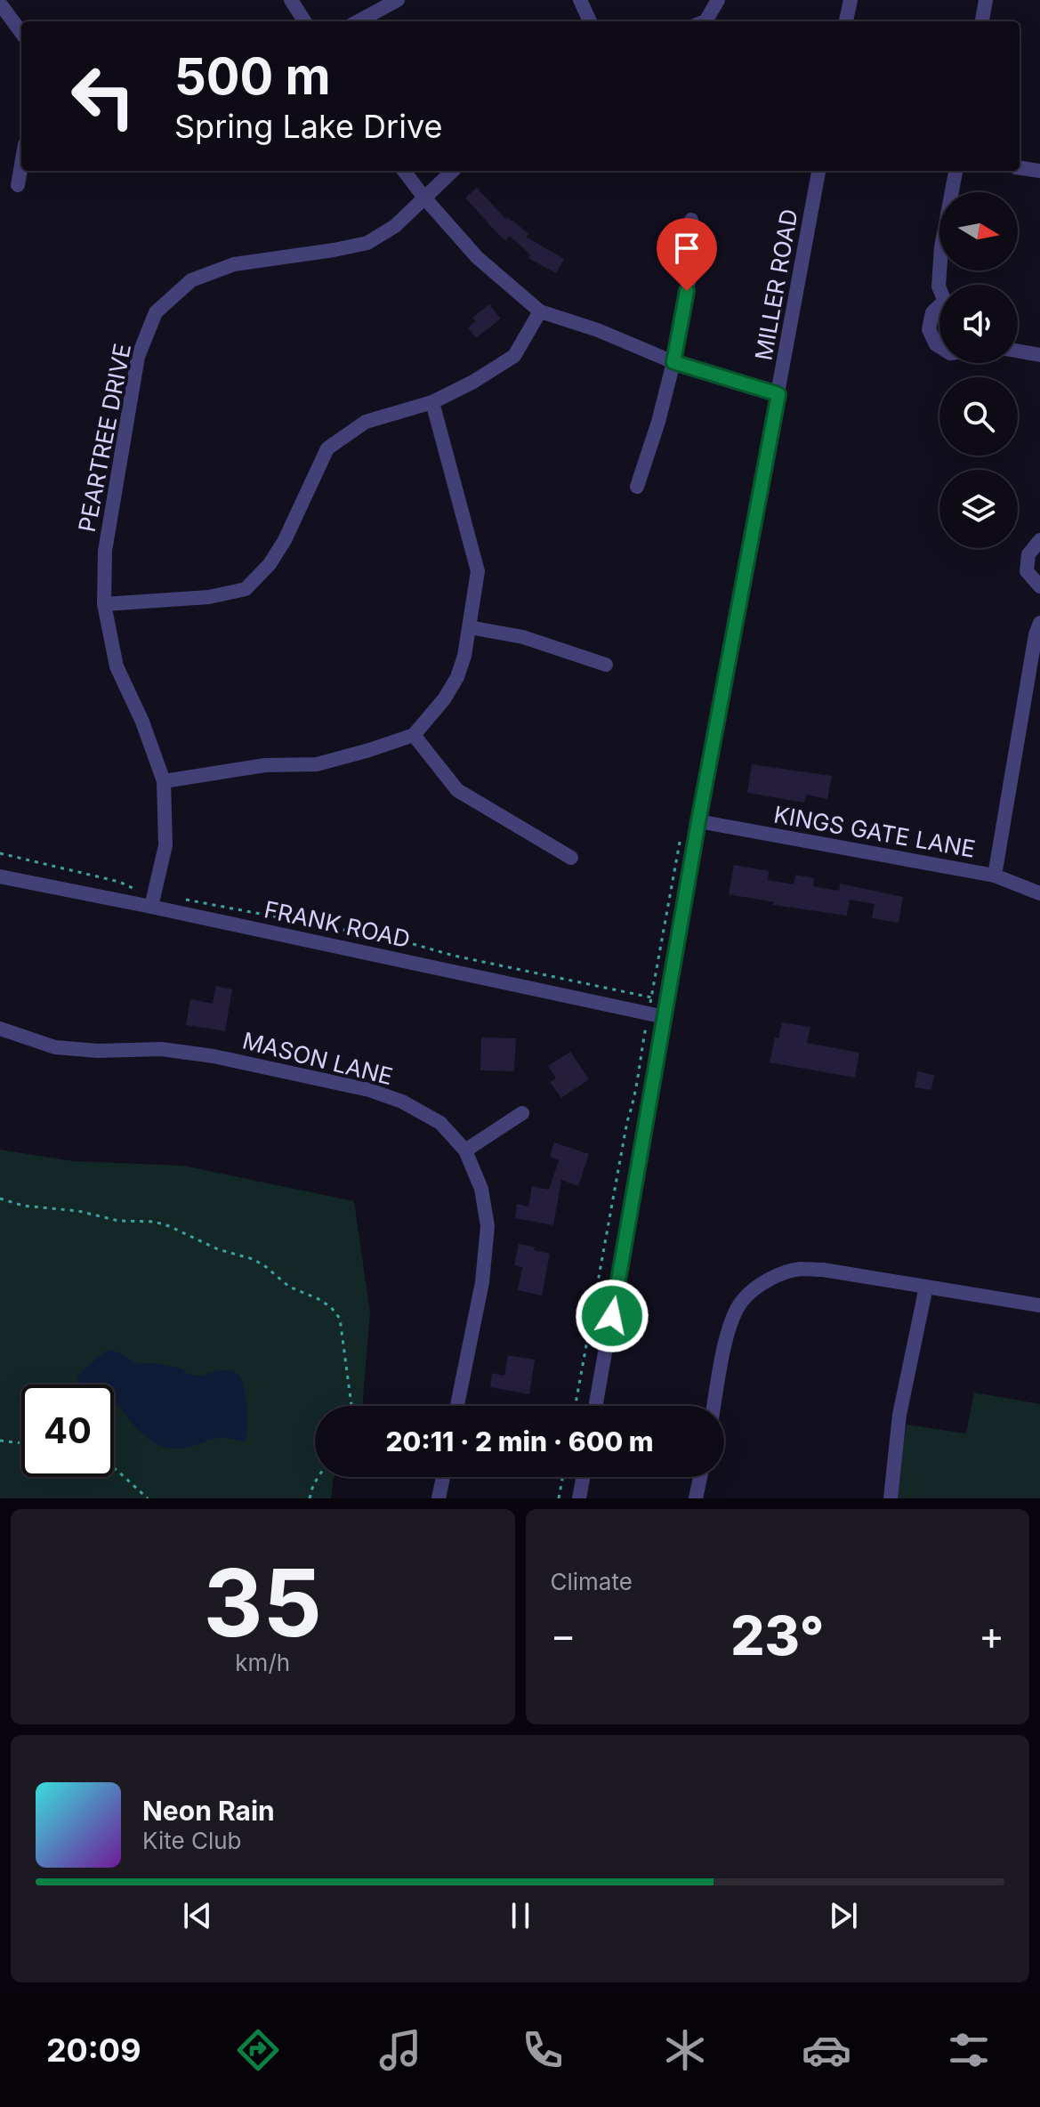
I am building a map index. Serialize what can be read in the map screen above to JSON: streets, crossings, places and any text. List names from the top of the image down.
{
  "streets": {
    "street": [
      "MILLER ROAD",
      "PEARTREE DRIVE",
      "KINGS GATE LANE",
      "FRANK ROAD",
      "MASON LANE"
    ]
  },
  "crossings": [
    ["MILLER ROAD", "KINGS GATE LANE"],
    ["MILLER ROAD", "FRANK ROAD"],
    ["PEARTREE DRIVE", "FRANK ROAD"]
  ],
  "north": "right",
  "page": {
    "turn": ["500 m", "Spring Lake Drive"],
    "limit": "40",
    "trip": "20:11 · 2 min · 600 m",
    "tile": [
      ["35", "km/h"],
      "Climate"
    ],
    "heat": ["−", "23°", "+"],
    "song": ["Neon Rain", "Kite Club"],
    "tabs": "20:09"
  }
}
